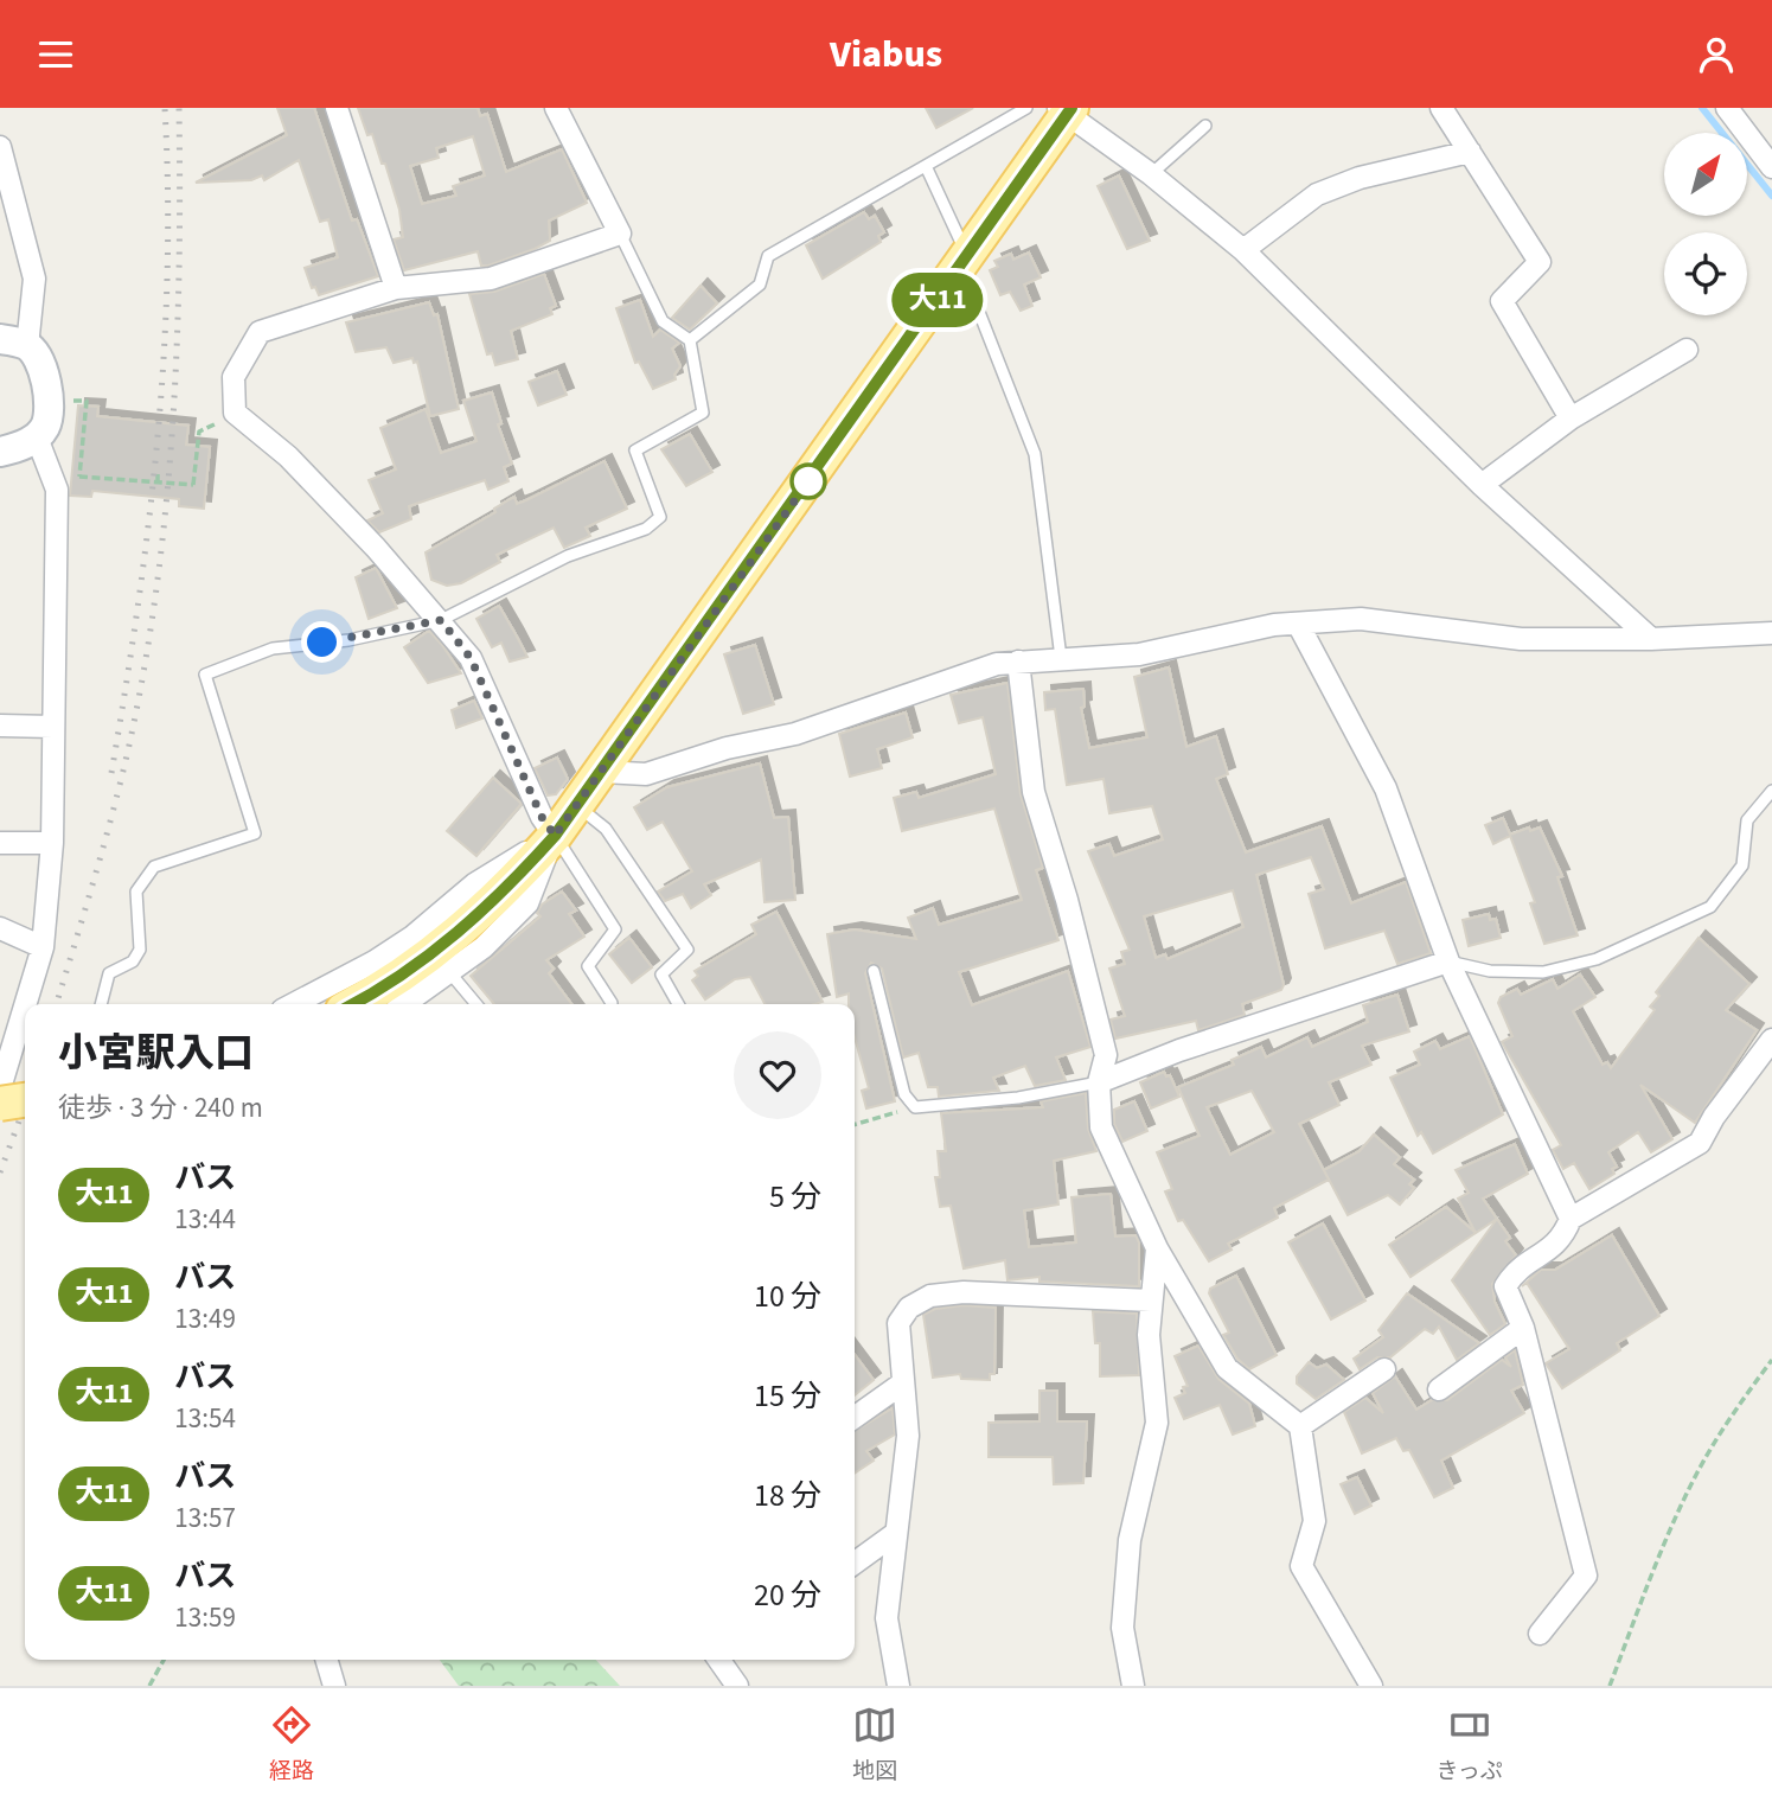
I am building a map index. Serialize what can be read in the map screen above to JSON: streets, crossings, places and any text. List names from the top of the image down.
{
  "lines": ["bus line 大11"],
  "north": "top right",
  "page": {
    "header": "Viabus",
    "on_map": "大11",
    "heading": ["小宮駅入口", "徒歩 · 3 分 · 240 m"],
    "list": [
      {
        "mark": "大11",
        "name": "バス",
        "note": "13:44",
        "value": "5 分"
      },
      {
        "mark": "大11",
        "name": "バス",
        "note": "13:49",
        "value": "10 分"
      },
      {
        "mark": "大11",
        "name": "バス",
        "note": "13:54",
        "value": "15 分"
      },
      {
        "mark": "大11",
        "name": "バス",
        "note": "13:57",
        "value": "18 分"
      },
      {
        "mark": "大11",
        "name": "バス",
        "note": "13:59",
        "value": "20 分"
      }
    ],
    "tabs": ["経路", "地図", "きっぷ"]
  }
}
